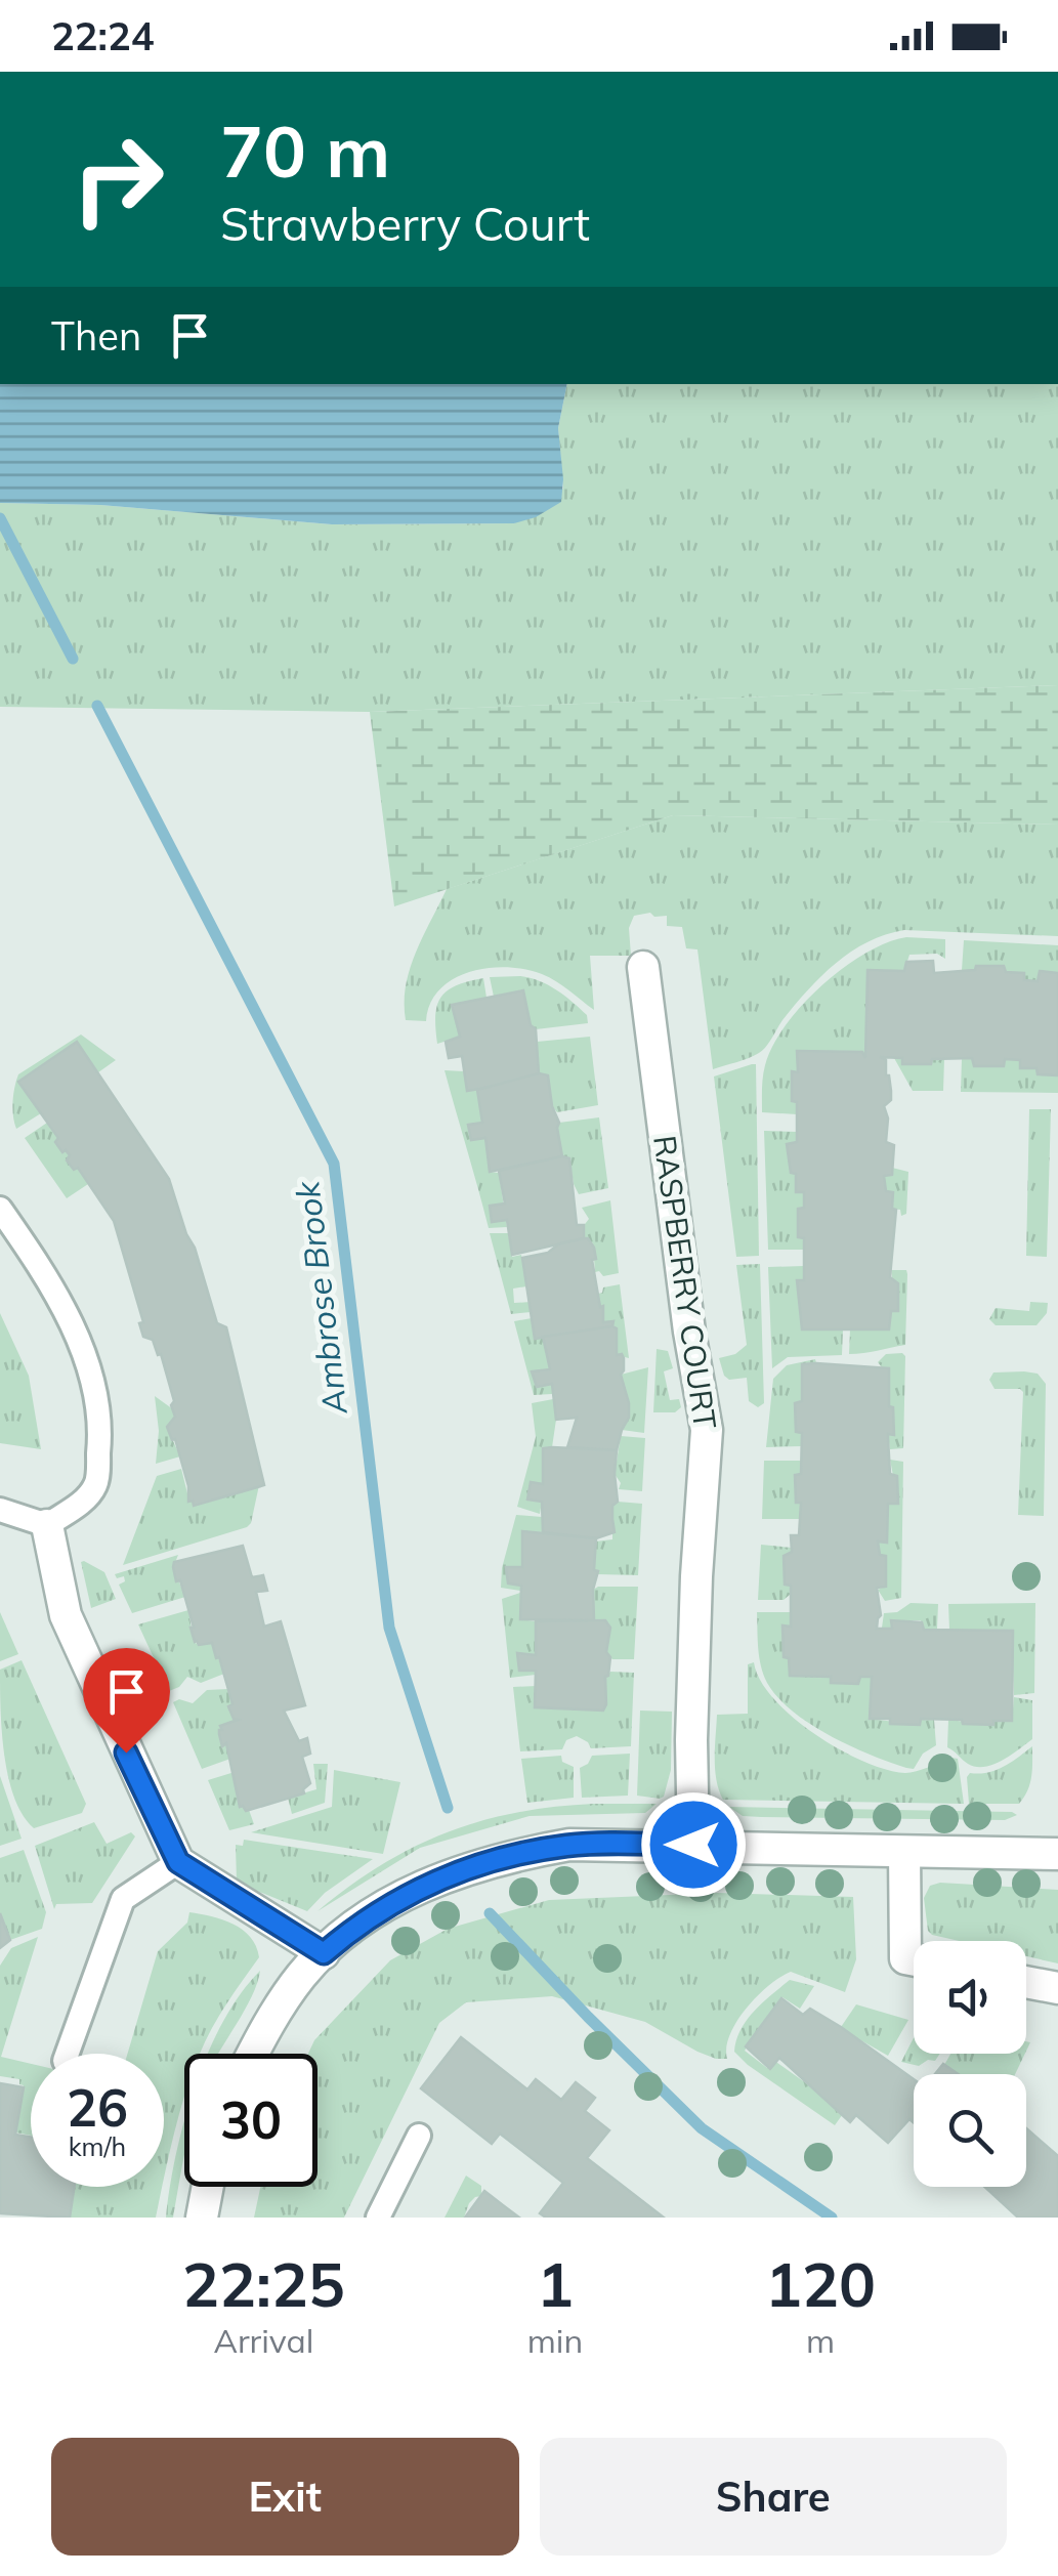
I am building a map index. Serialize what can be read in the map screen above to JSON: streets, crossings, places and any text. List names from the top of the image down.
{
  "streets": {
    "street": ["RASPBERRY COURT"]
  },
  "water": ["Ambrose Brook"],
  "page": {
    "status": "22:24",
    "turn": ["70 m", "Strawberry Court"],
    "then": "Then",
    "speed": "26 km/h",
    "limit": "30",
    "eta": [
      "22:25",
      "Arrival",
      "1",
      "min",
      "120",
      "m"
    ],
    "buttons": ["Exit", "Share"]
  }
}
